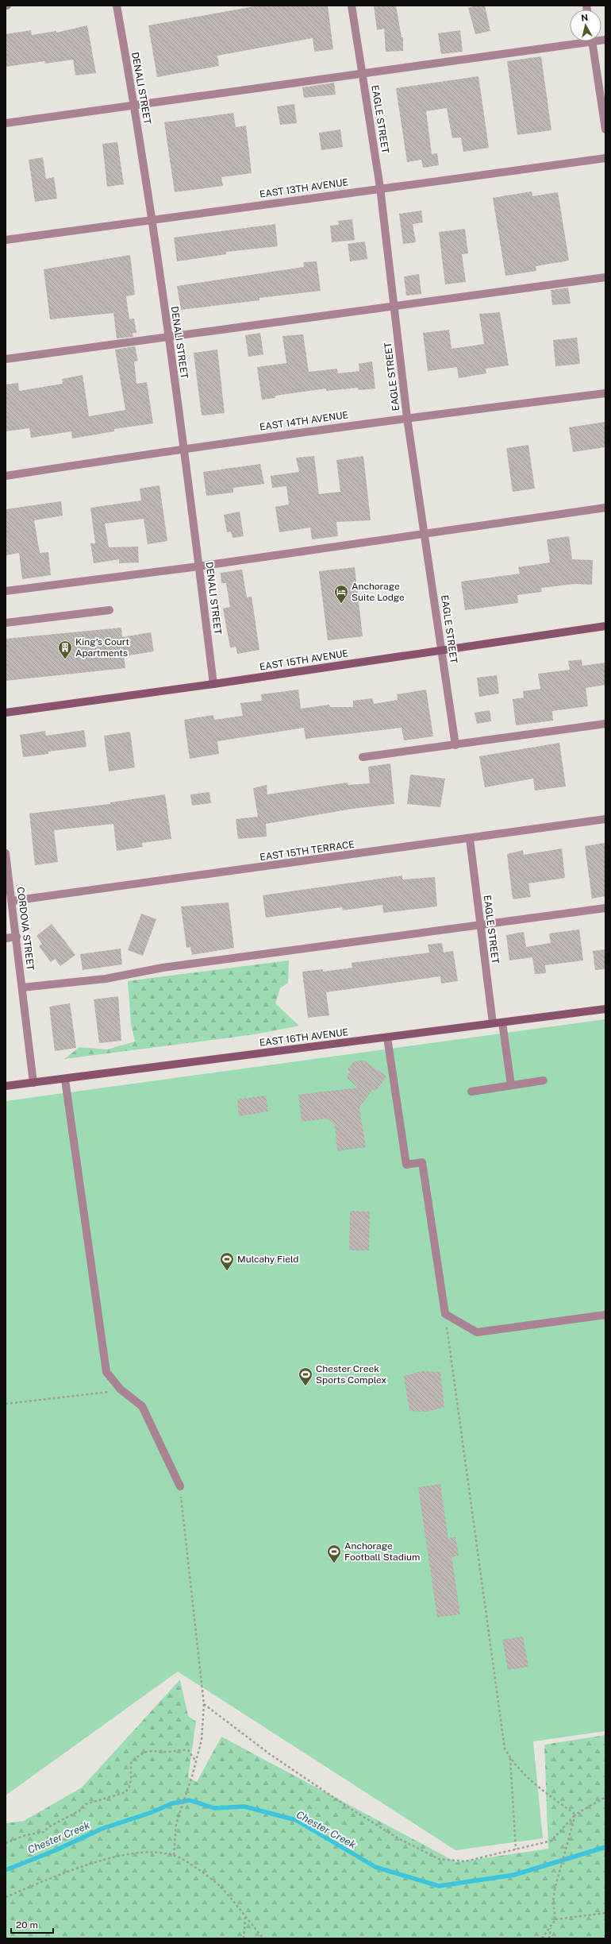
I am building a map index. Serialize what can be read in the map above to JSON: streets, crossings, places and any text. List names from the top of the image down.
{
  "streets": {
    "street": [
      "DENALI STREET",
      "EAGLE STREET",
      "EAST 13TH AVENUE",
      "EAST 14TH AVENUE",
      "EAST 15TH AVENUE",
      "EAST 15TH TERRACE",
      "CORDOVA STREET",
      "EAST 16TH AVENUE"
    ]
  },
  "crossings": [
    ["DENALI STREET", "EAST 13TH AVENUE"],
    ["DENALI STREET", "EAST 14TH AVENUE"],
    ["DENALI STREET", "EAST 15TH AVENUE"],
    ["EAGLE STREET", "EAST 13TH AVENUE"],
    ["EAGLE STREET", "EAST 14TH AVENUE"],
    ["EAGLE STREET", "EAST 15TH AVENUE"],
    ["EAGLE STREET", "EAST 15TH TERRACE"],
    ["EAGLE STREET", "EAST 16TH AVENUE"],
    ["EAST 15TH TERRACE", "CORDOVA STREET"],
    ["CORDOVA STREET", "EAST 16TH AVENUE"]
  ],
  "water": ["Chester Creek"],
  "places": {
    "hotel": ["Anchorage Suite Lodge"],
    "building": ["King's Court Apartments"],
    "sports": ["Mulcahy Field", "Chester Creek Sports Complex", "Anchorage Football Stadium"]
  },
  "scale_bar": "20 m",
  "north": "top"
}
